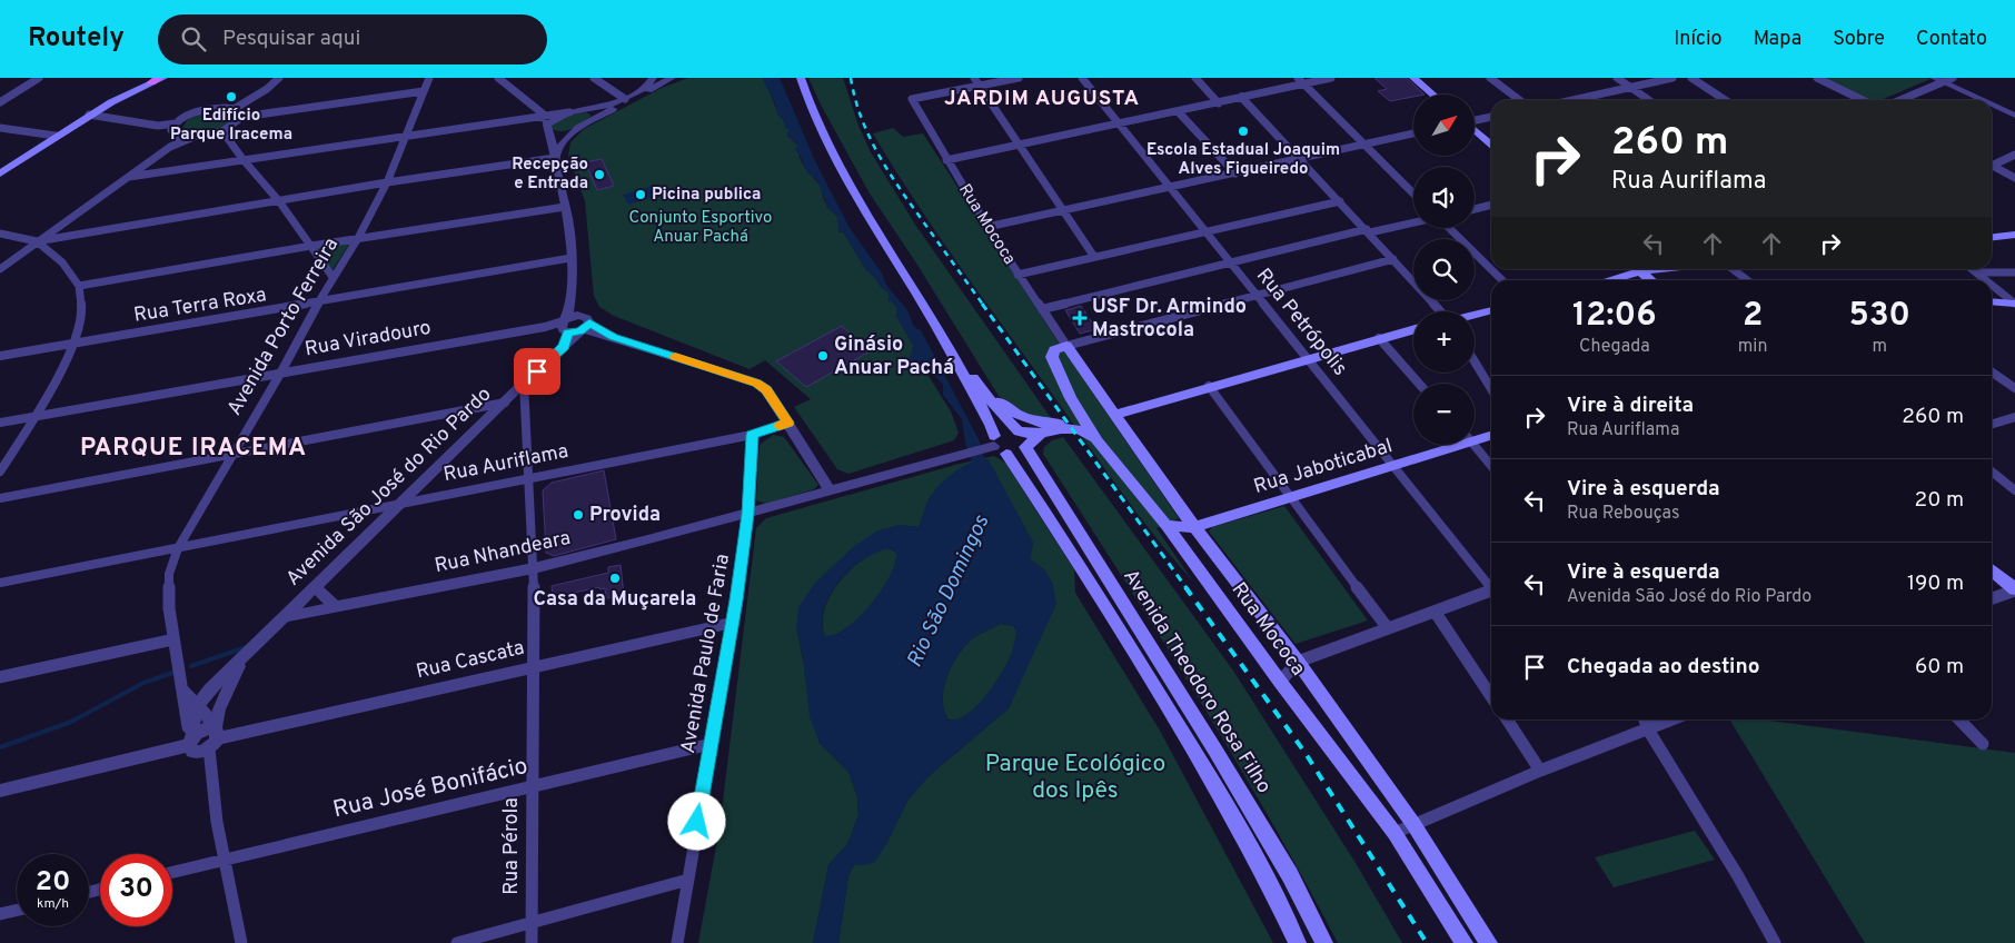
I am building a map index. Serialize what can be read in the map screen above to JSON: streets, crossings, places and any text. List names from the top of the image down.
{
  "streets": {
    "main road": ["Rua Mococa", "Rua Jaboticabal", "Avenida Theodoro Rosa Filho"],
    "street": [
      "Rua Terra Roxa",
      "Rua Petrópolis",
      "Avenida Porto Ferreira",
      "Rua Viradouro",
      "Rua Auriflama",
      "Avenida São José do Rio Pardo",
      "Rua Nhandeara",
      "Avenida Paulo de Faria",
      "Rua Cascata",
      "Rua José Bonifácio",
      "Rua Pérola"
    ]
  },
  "crossings": [
    ["Rua Mococa", "Rua Jaboticabal"],
    ["Rua Terra Roxa", "Avenida Porto Ferreira"],
    ["Rua Petrópolis", "Rua Jaboticabal"],
    ["Avenida Porto Ferreira", "Rua Viradouro"],
    ["Avenida Porto Ferreira", "Rua Auriflama"],
    ["Avenida Porto Ferreira", "Avenida São José do Rio Pardo"],
    ["Avenida Porto Ferreira", "Rua Cascata"],
    ["Avenida Porto Ferreira", "Rua José Bonifácio"],
    ["Rua Auriflama", "Avenida São José do Rio Pardo"],
    ["Rua Auriflama", "Avenida Paulo de Faria"],
    ["Rua Auriflama", "Rua Pérola"],
    ["Avenida São José do Rio Pardo", "Rua Nhandeara"],
    ["Avenida São José do Rio Pardo", "Rua Cascata"],
    ["Avenida São José do Rio Pardo", "Rua Pérola"],
    ["Rua Nhandeara", "Avenida Paulo de Faria"],
    ["Rua Nhandeara", "Avenida Theodoro Rosa Filho"],
    ["Rua Nhandeara", "Rua Pérola"],
    ["Avenida Paulo de Faria", "Rua Cascata"],
    ["Avenida Paulo de Faria", "Rua José Bonifácio"],
    ["Rua Cascata", "Rua Pérola"],
    ["Rua José Bonifácio", "Rua Pérola"]
  ],
  "districts": ["JARDIM AUGUSTA", "PARQUE IRACEMA"],
  "water": ["Rio São Domingos"],
  "parks": ["Conjunto Esportivo Anuar Pachá", "Parque Ecológico dos Ipês"],
  "places": {
    "other": [
      "Edifício Parque Iracema",
      "Escola Estadual Joaquim Alves Figueiredo",
      "Recepção e Entrada",
      "Picina publica",
      "Ginásio Anuar Pachá",
      "Provida",
      "Casa da Muçarela"
    ],
    "health": ["USF Dr. Armindo Mastrocola"]
  },
  "north": "top right",
  "page": {
    "header": "Routely",
    "search": "Pesquisar aqui",
    "nav": [
      "Início",
      "Mapa",
      "Sobre",
      "Contato"
    ],
    "map_buttons": ["+", "−"],
    "turn": ["260 m", "Rua Auriflama"],
    "eta": [
      "12:06",
      "Chegada",
      "2",
      "min",
      "530",
      "m"
    ],
    "list": [
      {
        "name": "Vire à direita",
        "note": "Rua Auriflama",
        "value": "260 m"
      },
      {
        "name": "Vire à esquerda",
        "note": "Rua Rebouças",
        "value": "20 m"
      },
      {
        "name": "Vire à esquerda",
        "note": "Avenida São José do Rio Pardo",
        "value": "190 m"
      },
      {
        "name": "Chegada ao destino",
        "value": "60 m"
      }
    ],
    "speed": "20 km/h",
    "limit": "30"
  }
}
